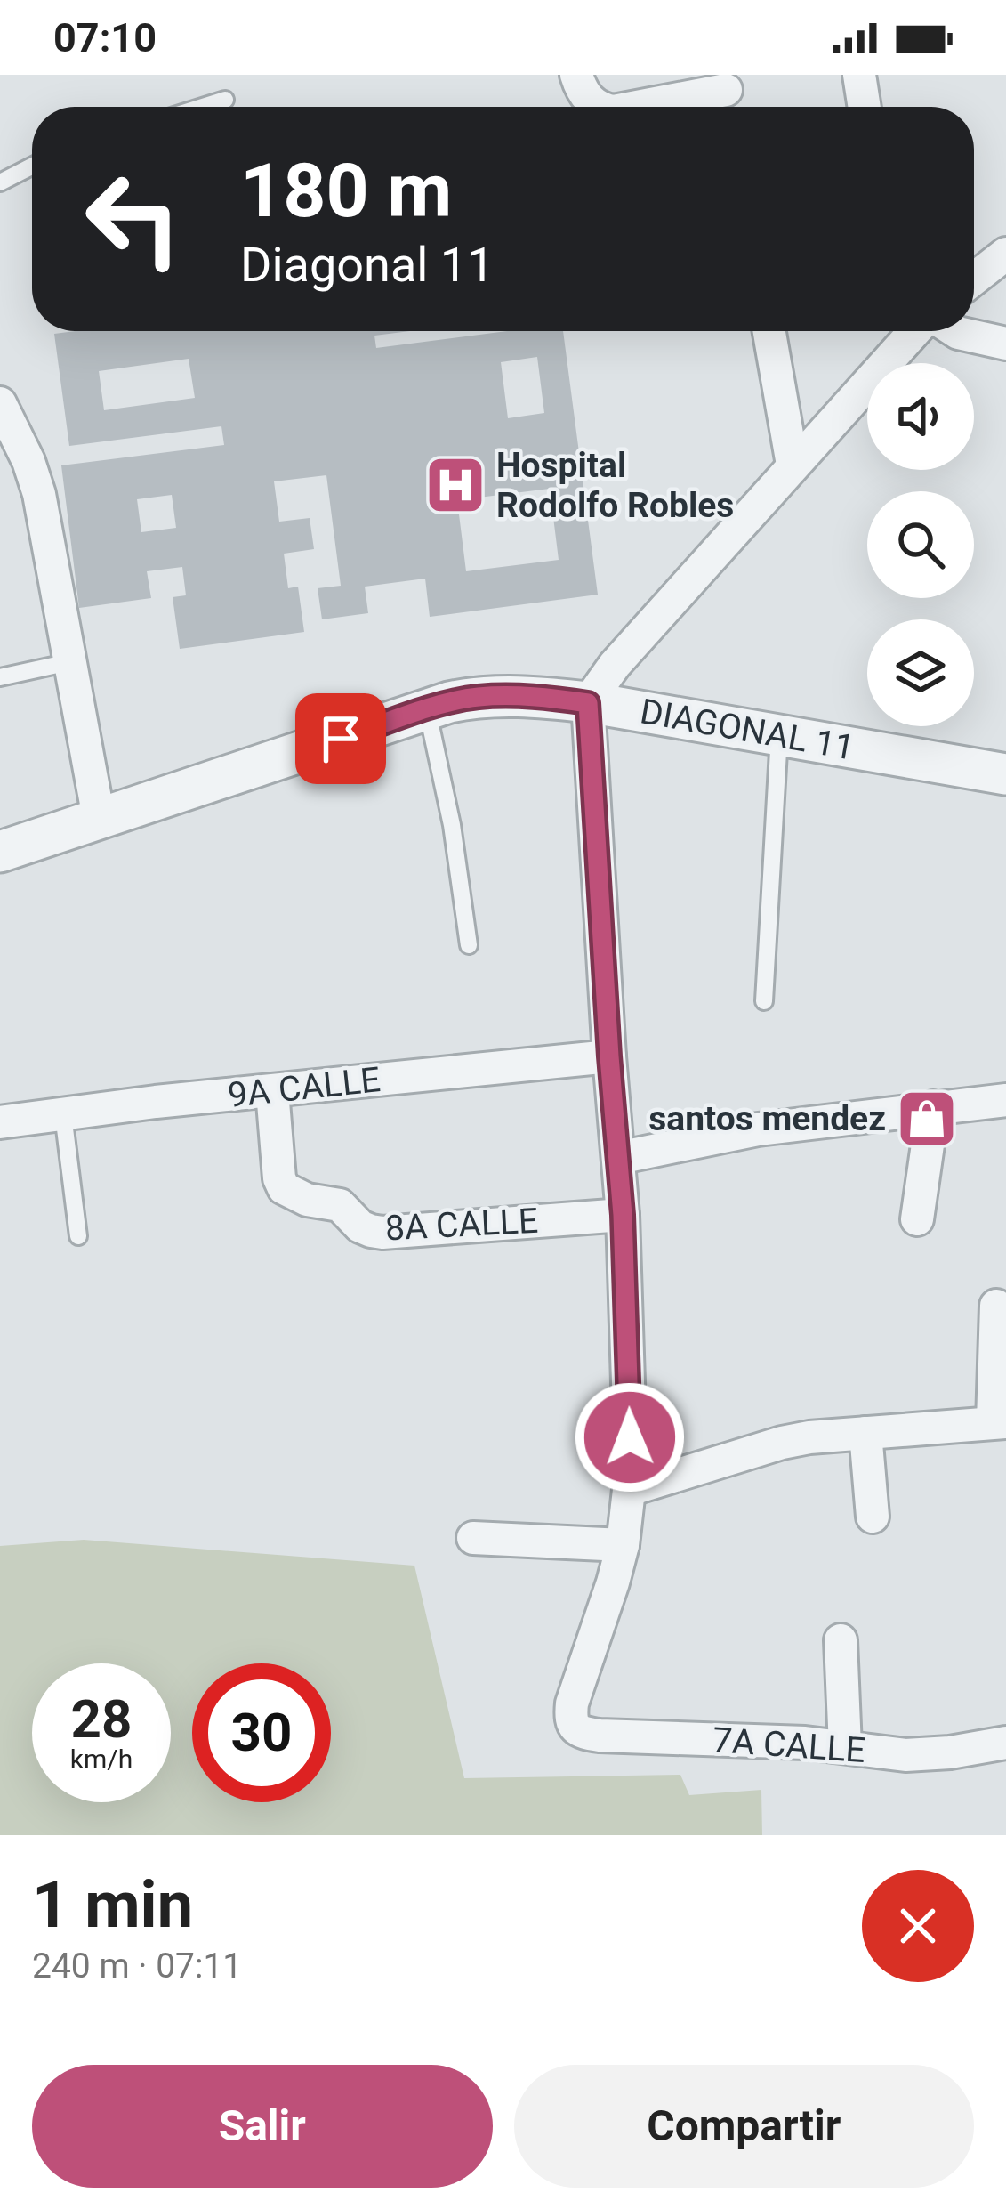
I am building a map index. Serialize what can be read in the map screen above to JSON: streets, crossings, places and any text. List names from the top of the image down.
{
  "streets": {
    "street": [
      "DIAGONAL 11",
      "9A CALLE",
      "8A CALLE",
      "7A CALLE"
    ]
  },
  "crossings": [
    ["9A CALLE", "8A CALLE"]
  ],
  "places": {
    "hospital": ["Hospital Rodolfo Robles"],
    "shop": ["santos mendez"]
  },
  "page": {
    "status": "07:10",
    "turn": ["180 m", "Diagonal 11"],
    "speed": "28 km/h",
    "limit": "30",
    "heading": ["1 min", "240 m · 07:11"],
    "buttons": ["Salir", "Compartir"]
  }
}
